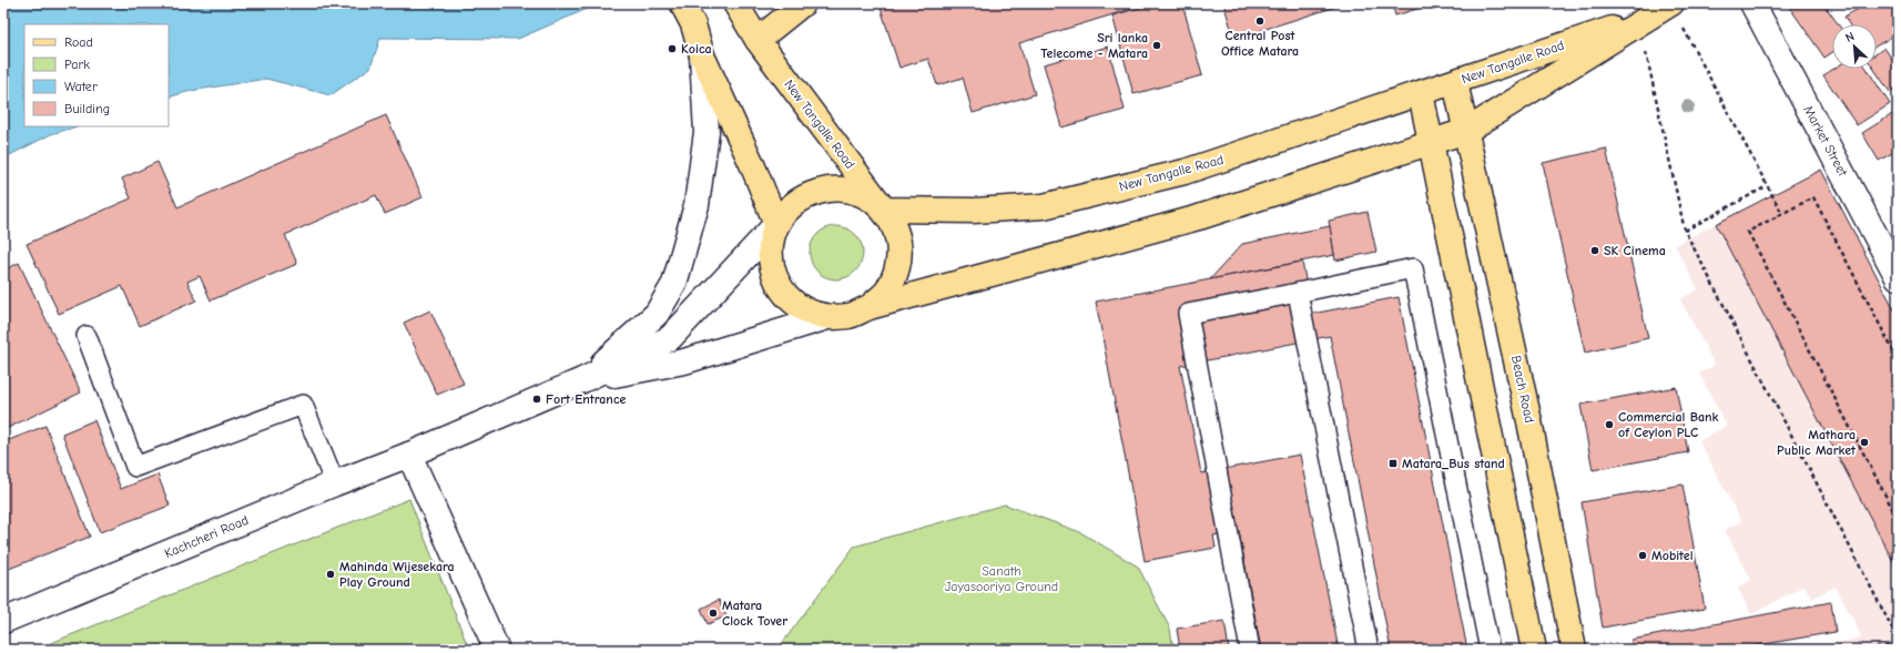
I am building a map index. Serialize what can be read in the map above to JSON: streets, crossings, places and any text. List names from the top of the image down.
{
  "streets": {
    "main road": ["New Tangalle Road", "Beach Road"],
    "street": ["Market Street", "Kachcheri Road"]
  },
  "crossings": [
    ["New Tangalle Road", "Beach Road"]
  ],
  "parks": ["Sanath Jayasooriya Ground"],
  "places": {
    "other": [
      "Central Post Office Matara",
      "Sri lanka Telecome - Matara",
      "Koica",
      "SK Cinema",
      "Fort Entrance",
      "Commercial Bank of Ceylon PLC",
      "Mathara Public Market",
      "Mobitel",
      "Mahinda Wijesekara Play Ground",
      "Matara Clock Tover"
    ],
    "transit": ["Matara_Bus stand"]
  },
  "legend": [
    "Road",
    "Park",
    "Water",
    "Building"
  ],
  "north": "top left"
}
